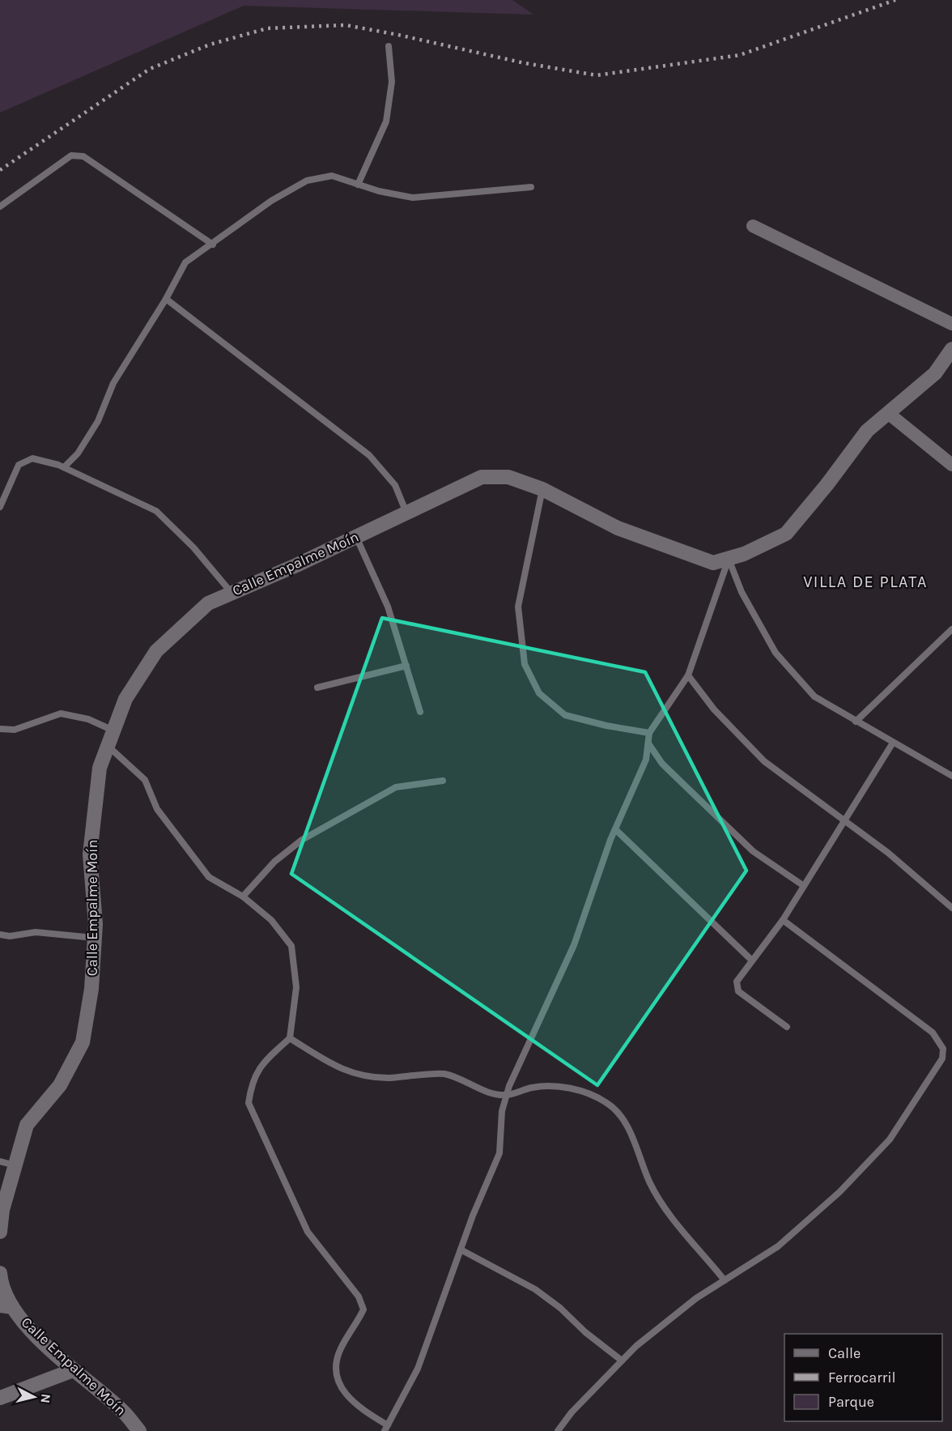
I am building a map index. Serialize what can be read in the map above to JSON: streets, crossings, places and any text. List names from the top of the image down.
{
  "streets": {
    "street": ["Calle Empalme Moín"]
  },
  "districts": ["VILLA DE PLATA"],
  "legend": ["Calle", "Ferrocarril", "Parque"],
  "north": "right"
}
